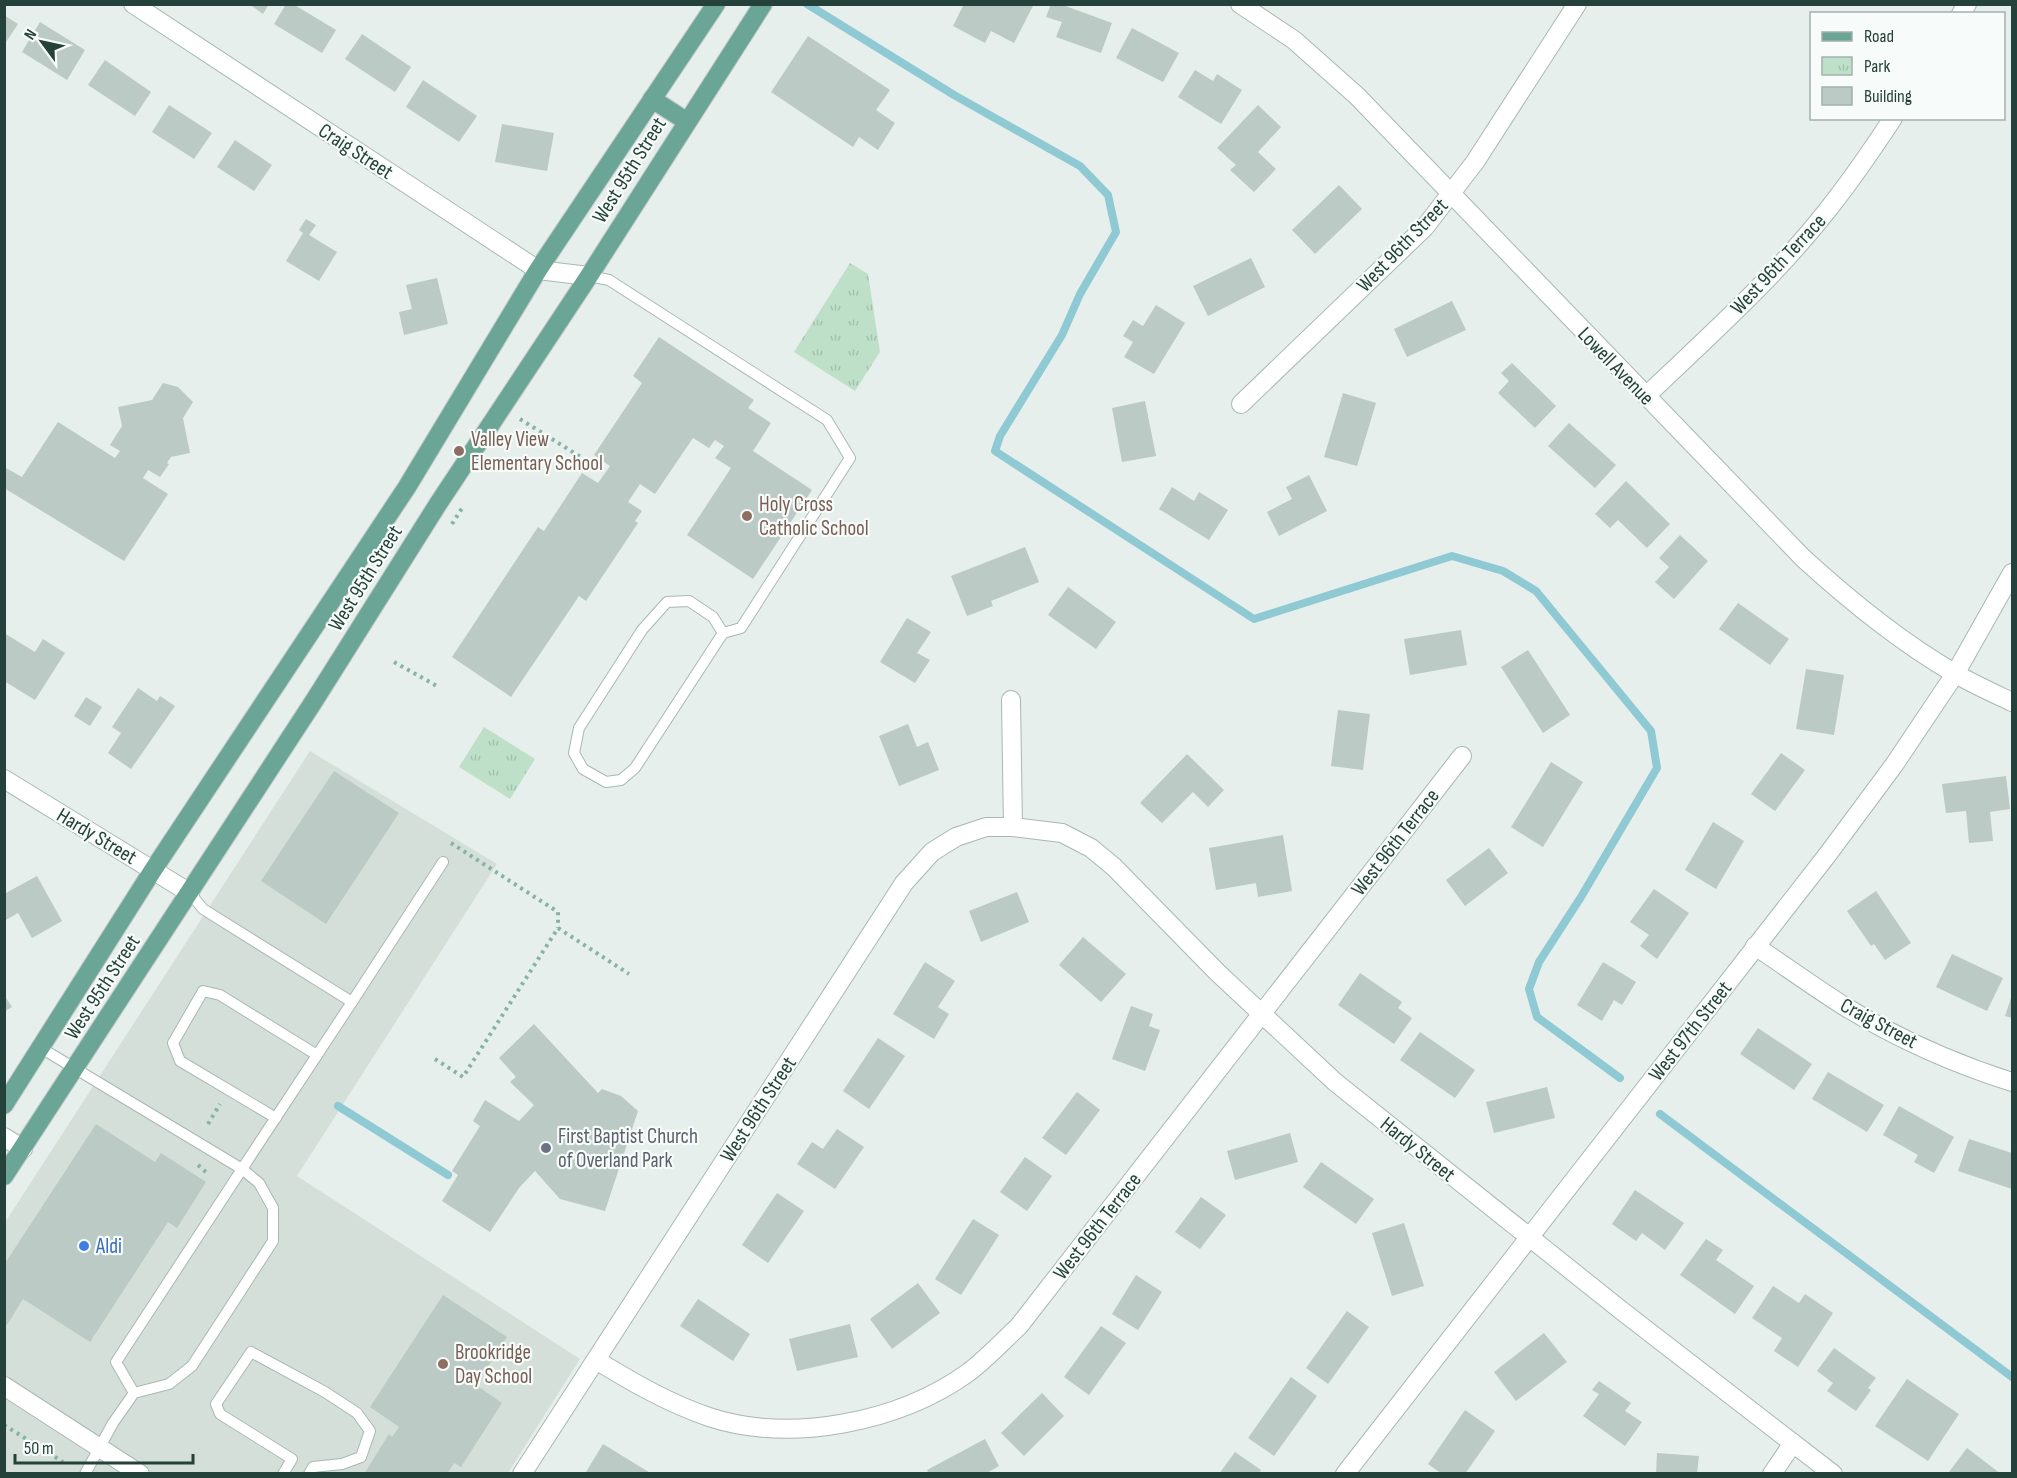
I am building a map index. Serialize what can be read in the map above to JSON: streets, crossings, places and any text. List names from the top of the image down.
{
  "streets": {
    "main road": ["West 95th Street"],
    "street": [
      "Craig Street",
      "West 96th Street",
      "West 96th Terrace",
      "Lowell Avenue",
      "Hardy Street",
      "West 97th Street"
    ]
  },
  "crossings": [
    ["Craig Street", "West 95th Street"],
    ["Craig Street", "West 97th Street"],
    ["West 95th Street", "Hardy Street"],
    ["West 96th Street", "West 96th Terrace"],
    ["West 96th Street", "Lowell Avenue"],
    ["West 96th Street", "Hardy Street"],
    ["West 96th Terrace", "Lowell Avenue"],
    ["West 96th Terrace", "Hardy Street"],
    ["Lowell Avenue", "West 97th Street"],
    ["Hardy Street", "West 97th Street"]
  ],
  "places": [
    "Valley View Elementary School",
    "Holy Cross Catholic School",
    "First Baptist Church of Overland Park",
    "Aldi",
    "Brookridge Day School"
  ],
  "legend": ["Road", "Park", "Building"],
  "scale_bar": "50 m",
  "north": "top left"
}
